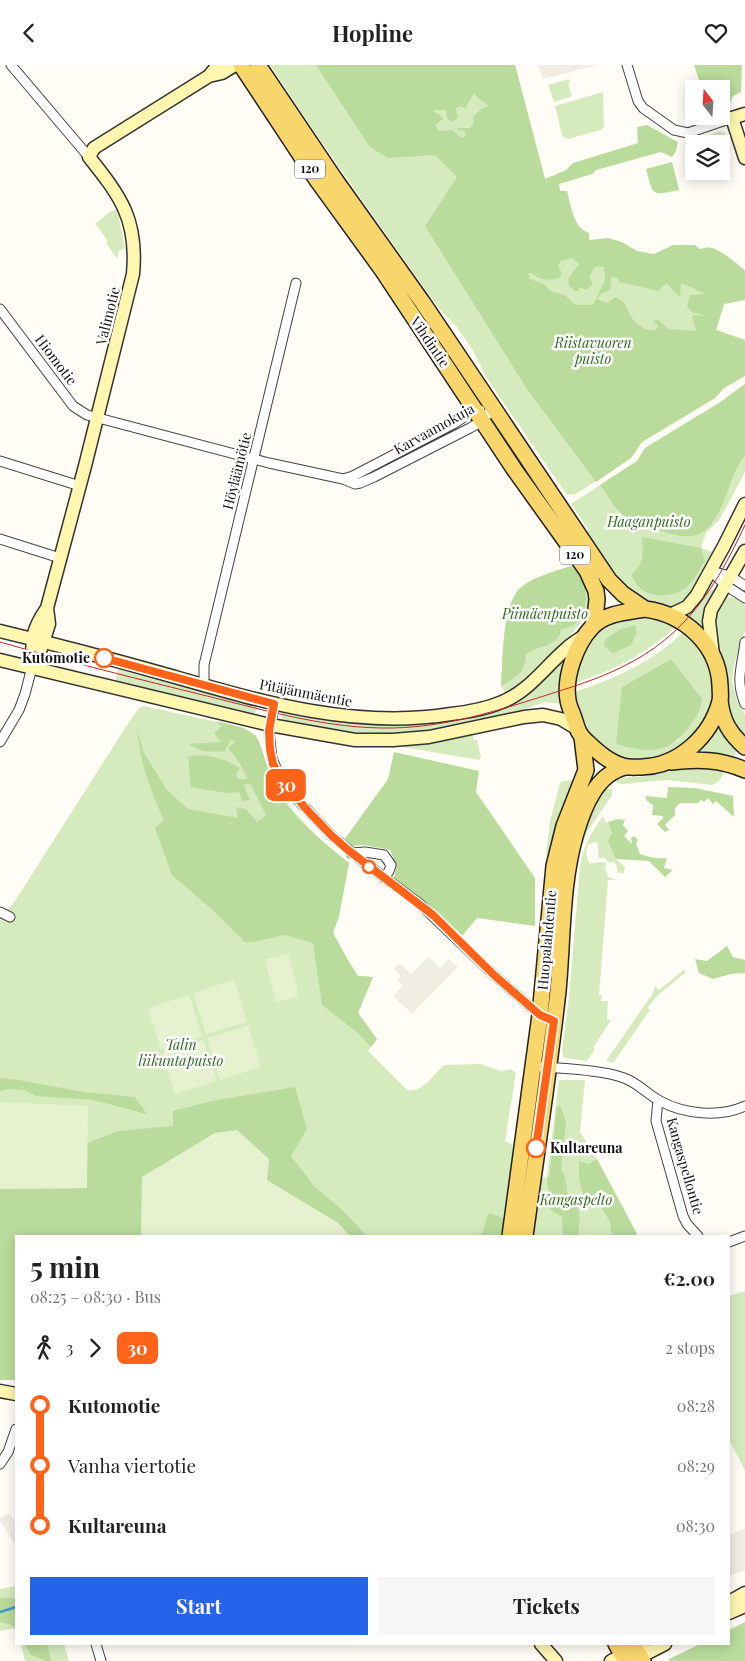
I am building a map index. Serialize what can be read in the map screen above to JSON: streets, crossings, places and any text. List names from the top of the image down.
{
  "streets": {
    "main road": [
      "120",
      "Valimotie",
      "Vihdintie",
      "Pitäjänmäentie",
      "Huopalahdentie"
    ],
    "street": [
      "Hiomotie",
      "Karvaamokuja",
      "Höyläämötie",
      "Kangaspellontie"
    ]
  },
  "crossings": [
    ["Valimotie", "Hiomotie"],
    ["Valimotie", "Karvaamokuja"],
    ["Valimotie", "Pitäjänmäentie"],
    ["Vihdintie", "Karvaamokuja"],
    ["Vihdintie", "Pitäjänmäentie"],
    ["Vihdintie", "Huopalahdentie"],
    ["Hiomotie", "Karvaamokuja"],
    ["Karvaamokuja", "Höyläämötie"],
    ["Höyläämötie", "Pitäjänmäentie"],
    ["Pitäjänmäentie", "Huopalahdentie"]
  ],
  "parks": [
    "Riistavuoren puisto",
    "Haaganpuisto",
    "Piimäenpuisto",
    "Talin liikuntapuisto",
    "Kangaspelto"
  ],
  "places": ["Kutomotie", "Kultareuna"],
  "lines": ["bus line 30"],
  "north": "top",
  "page": {
    "header": "Hopline",
    "on_map": "30",
    "heading": ["5 min", "08:25 – 08:30 · Bus", "€2.00"],
    "legs": ["3", "30", "2 stops"],
    "list": [
      {
        "name": "Kutomotie",
        "value": "08:28"
      },
      {
        "name": "Vanha viertotie",
        "value": "08:29"
      },
      {
        "name": "Kultareuna",
        "value": "08:30"
      }
    ],
    "buttons": ["Start", "Tickets"]
  }
}
